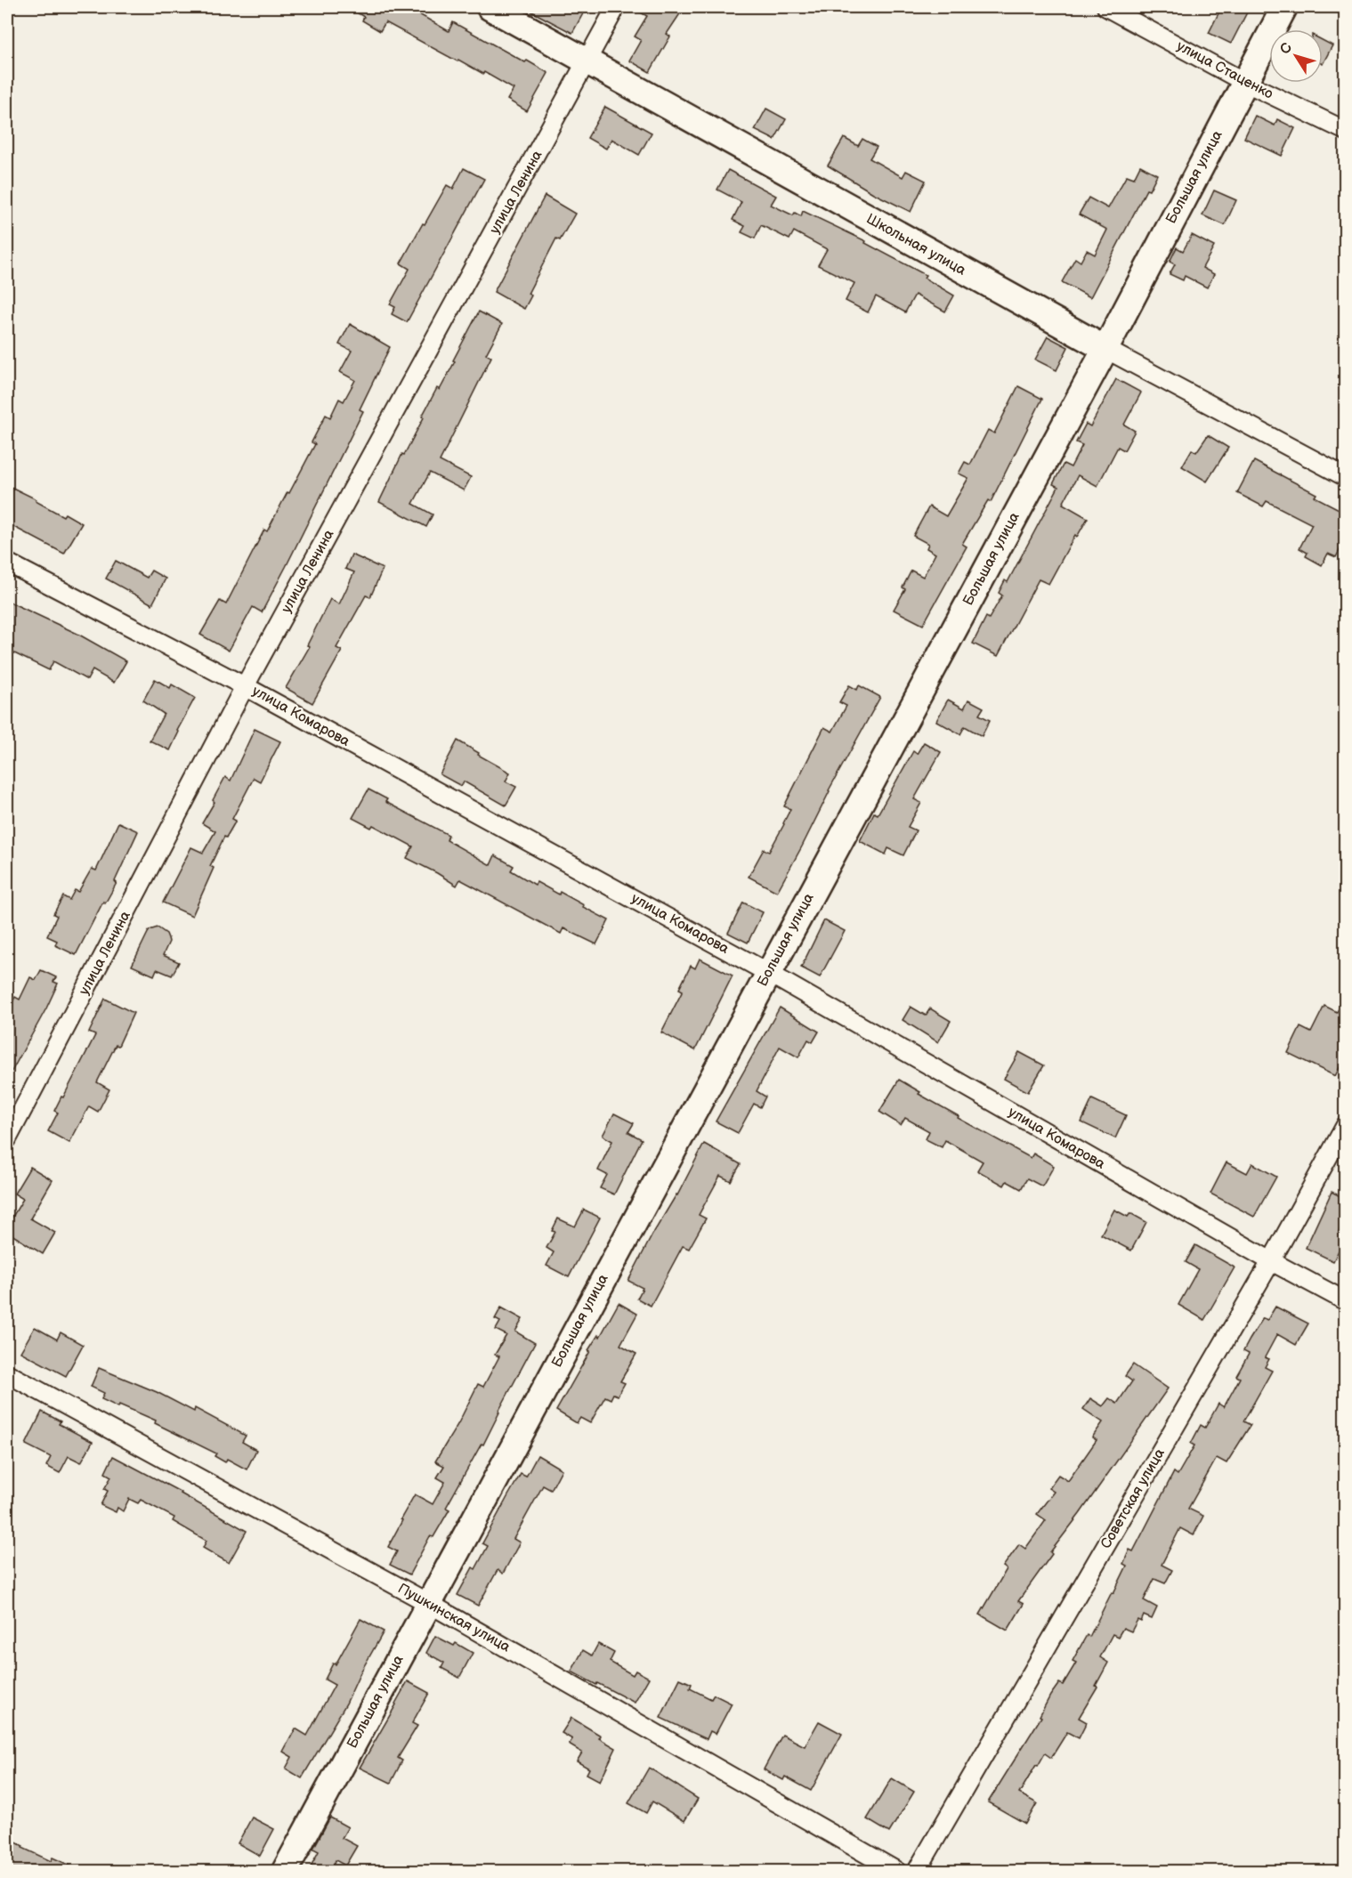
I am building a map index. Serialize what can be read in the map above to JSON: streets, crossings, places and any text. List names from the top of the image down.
{
  "streets": {
    "street": [
      "улица Стаценко",
      "Большая улица",
      "улица Ленина",
      "Школьная улица",
      "улица Комарова",
      "Советская улица",
      "Пушкинская улица"
    ]
  },
  "crossings": [
    ["улица Стаценко", "Большая улица"],
    ["Большая улица", "Школьная улица"],
    ["Большая улица", "улица Комарова"],
    ["Большая улица", "Пушкинская улица"],
    ["улица Ленина", "Школьная улица"],
    ["улица Ленина", "улица Комарова"],
    ["улица Комарова", "Советская улица"]
  ],
  "north": "top left"
}
